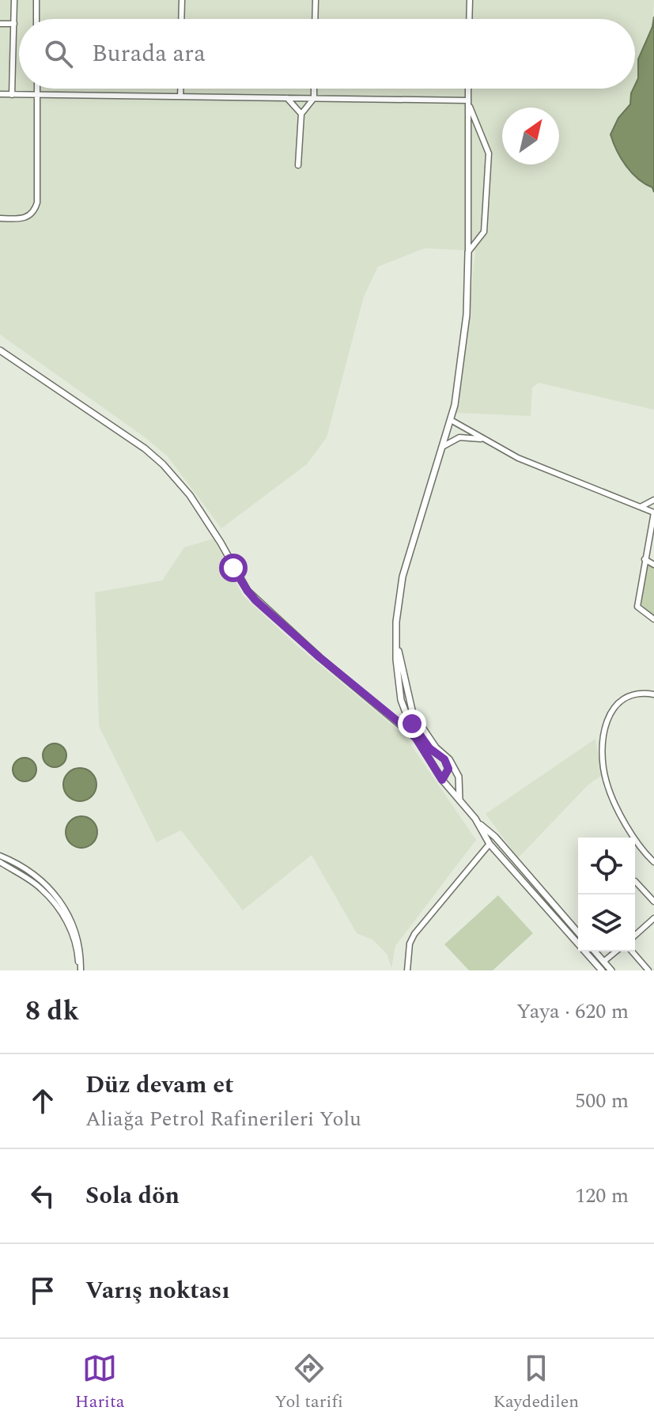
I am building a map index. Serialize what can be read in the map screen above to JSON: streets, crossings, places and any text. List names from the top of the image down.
{
  "north": "top right",
  "page": {
    "search": "Burada ara",
    "heading": ["8 dk", "Yaya · 620 m"],
    "list": [
      ["Düz devam et", "Aliağa Petrol Rafinerileri Yolu", "500 m"],
      ["Sola dön", "120 m"],
      "Varış noktası"
    ],
    "nav": ["Harita", "Yol tarifi", "Kaydedilen"]
  }
}
